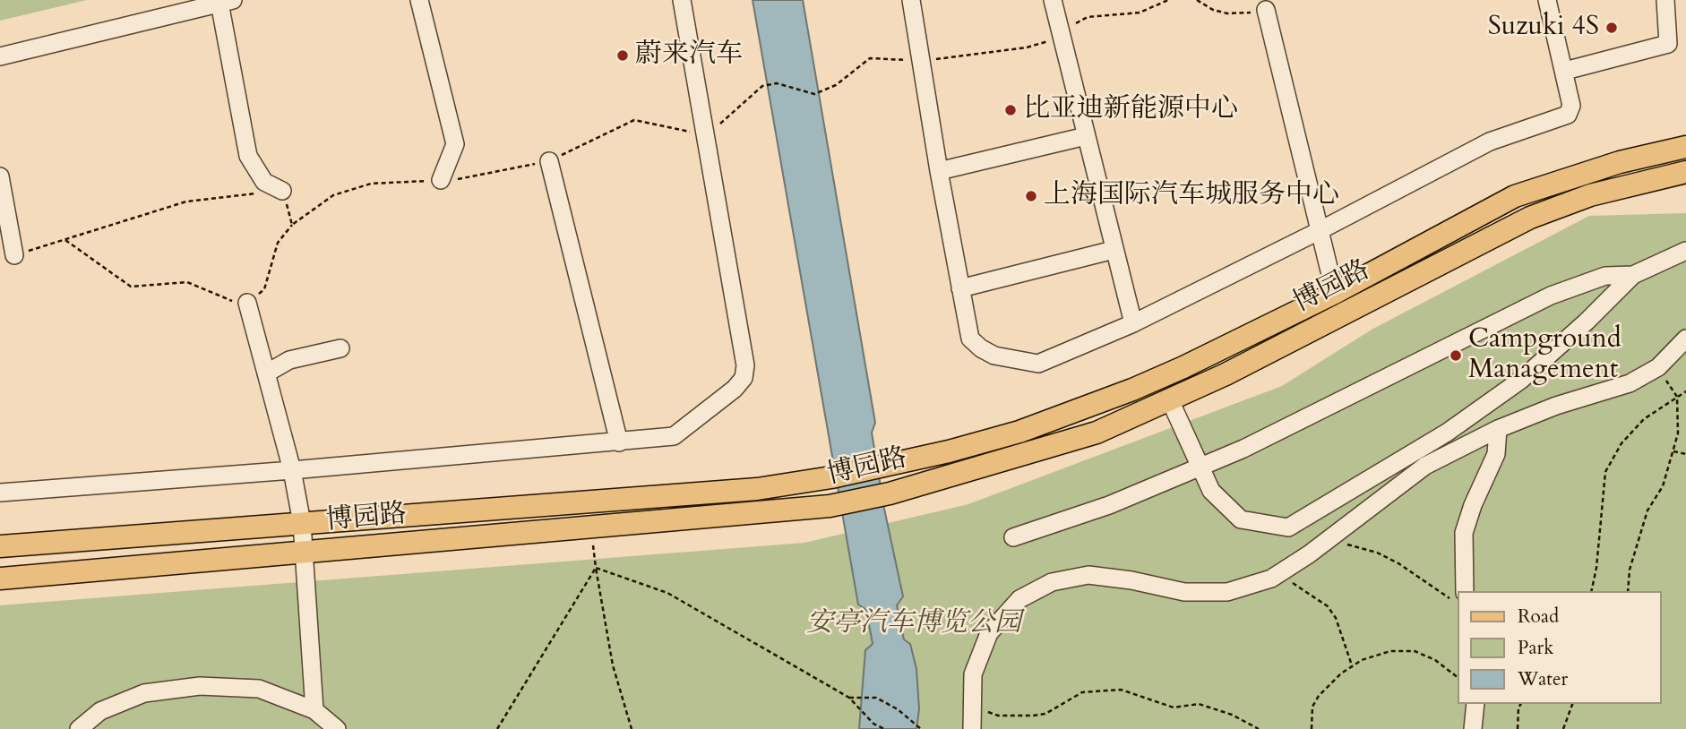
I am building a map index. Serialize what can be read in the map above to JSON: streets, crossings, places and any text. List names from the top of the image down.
{
  "streets": {
    "main road": ["博园路"]
  },
  "parks": ["安亭汽车博览公园"],
  "places": [
    "Suzuki 4S",
    "蔚来汽车",
    "比亚迪新能源中心",
    "上海国际汽车城服务中心",
    "Campground Management"
  ],
  "legend": ["Road", "Park", "Water"]
}
